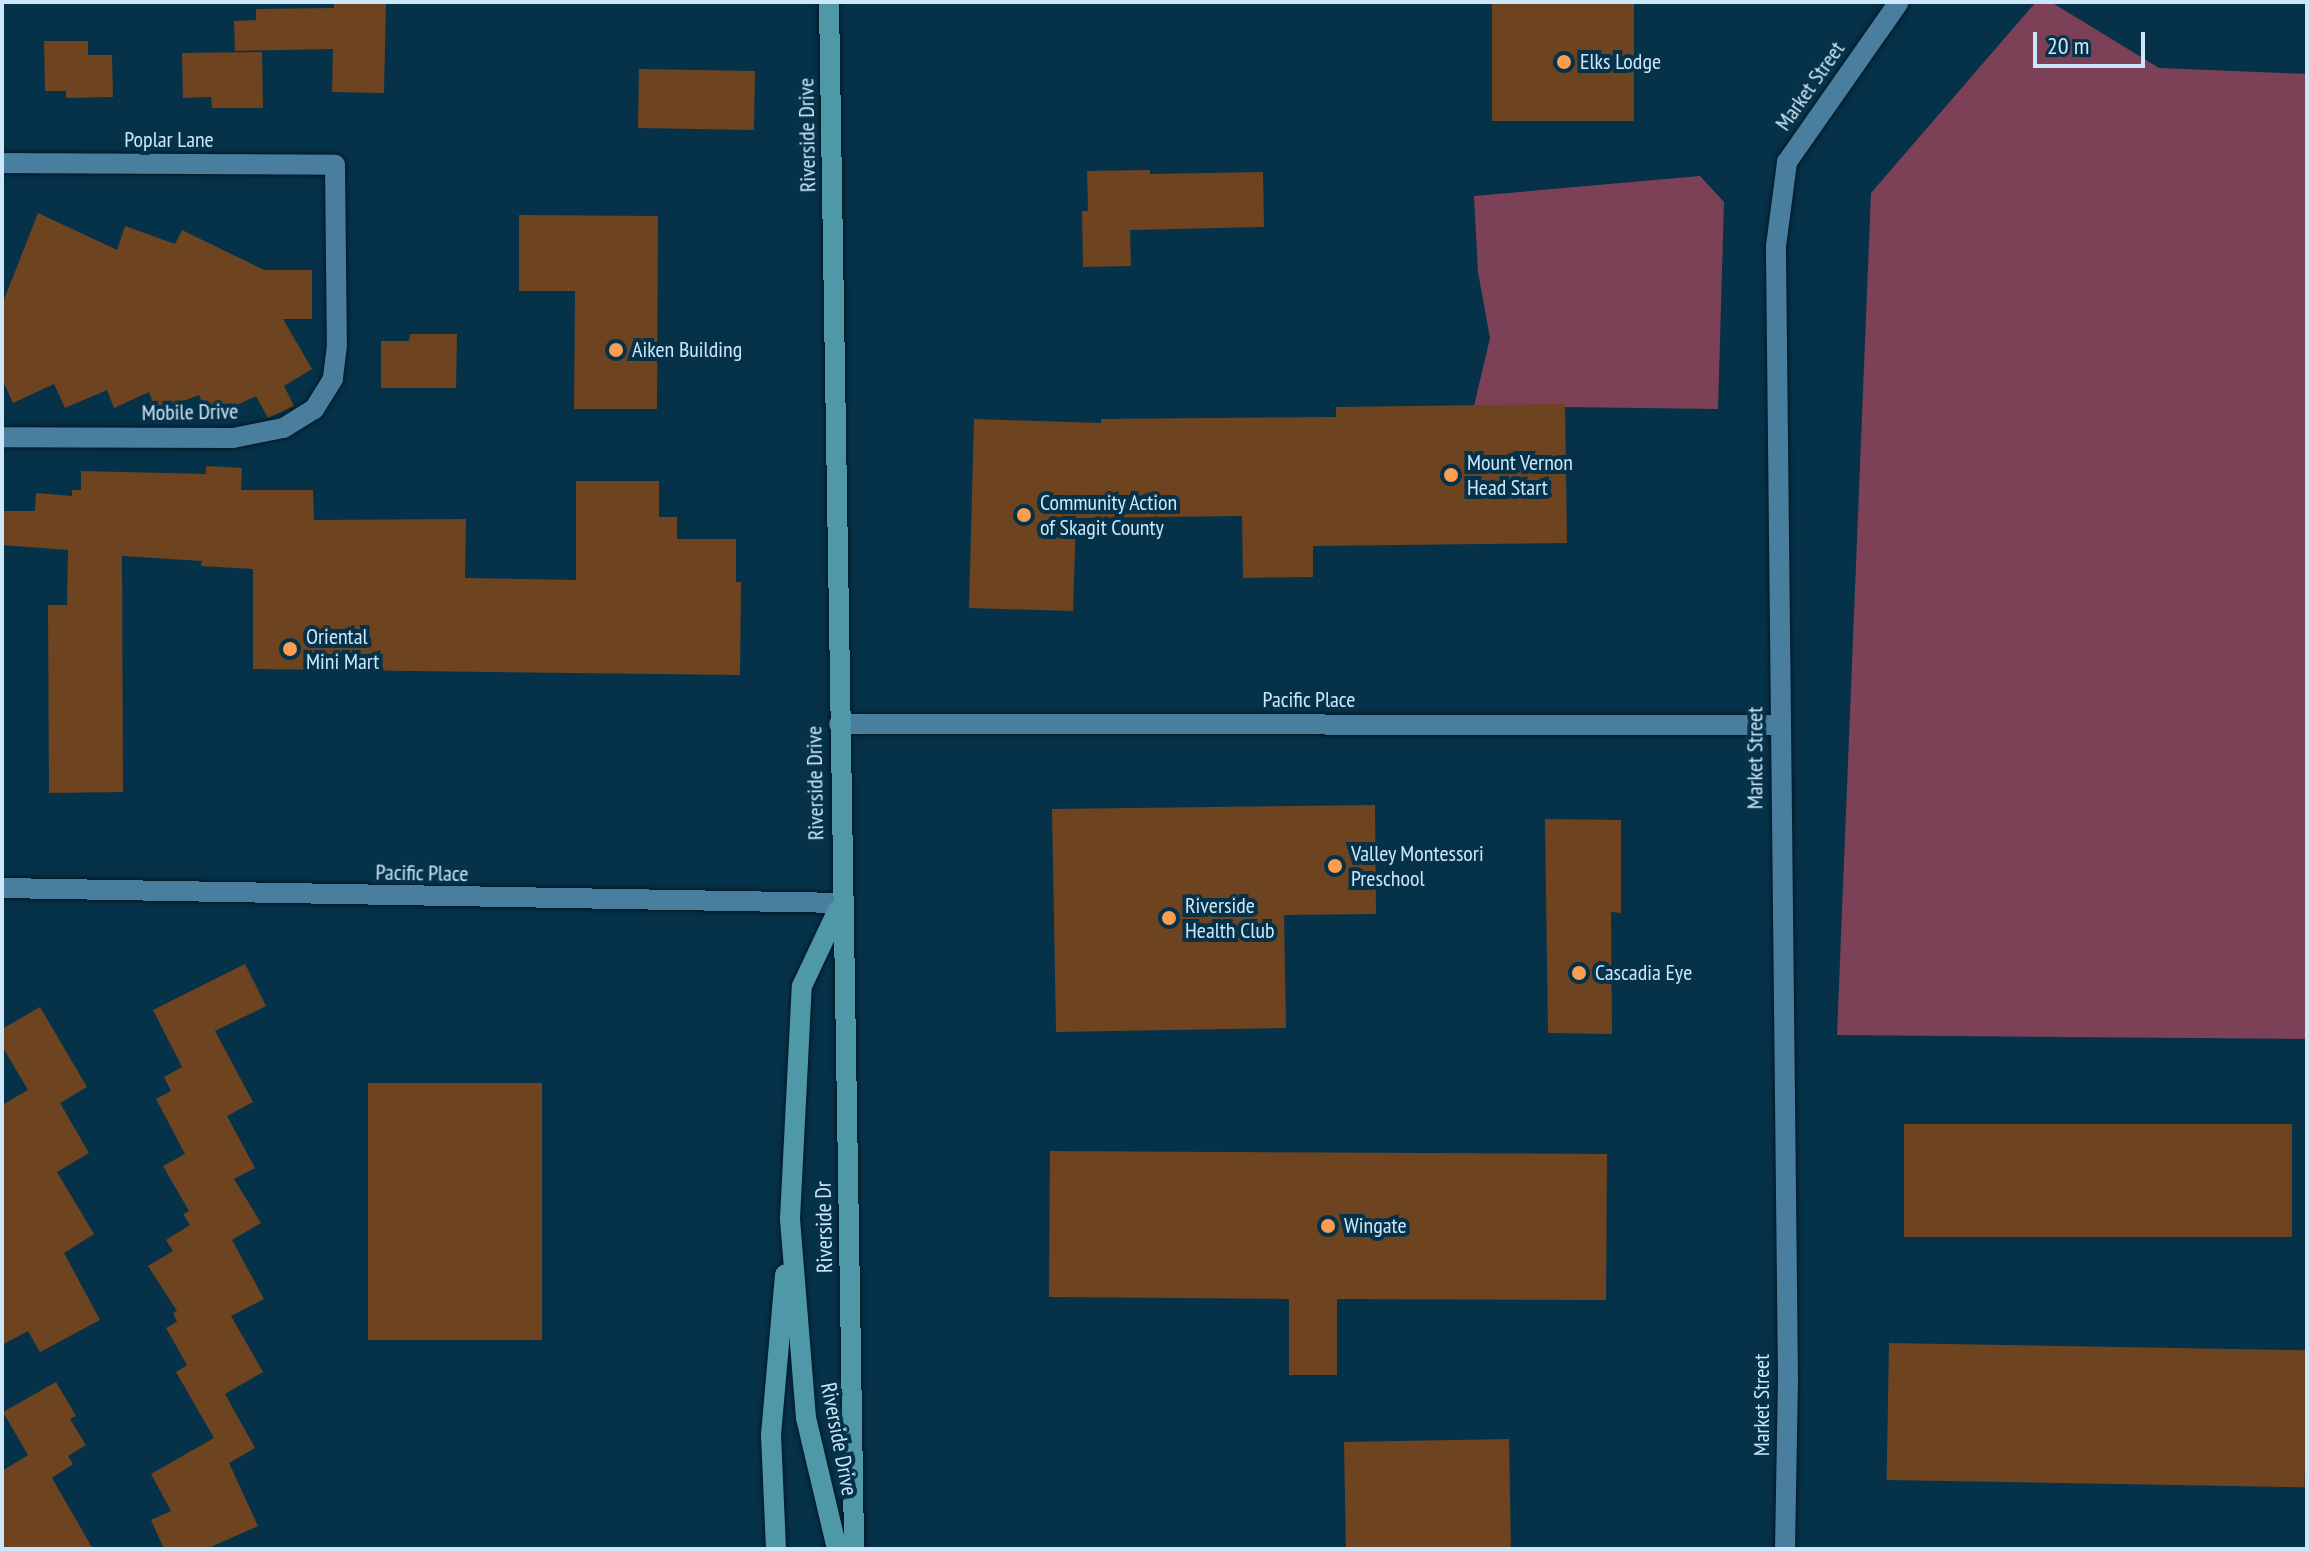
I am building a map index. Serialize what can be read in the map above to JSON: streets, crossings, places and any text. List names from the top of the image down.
{
  "streets": {
    "main road": ["Riverside Drive", "Riverside Dr"],
    "street": [
      "Market Street",
      "Poplar Lane",
      "Mobile Drive",
      "Pacific Place"
    ]
  },
  "crossings": [
    ["Market Street", "Pacific Place"],
    ["Riverside Drive", "Pacific Place"],
    ["Riverside Drive", "Riverside Dr"],
    ["Poplar Lane", "Mobile Drive"],
    ["Pacific Place", "Riverside Dr"]
  ],
  "places": [
    "Elks Lodge",
    "Aiken Building",
    "Mount Vernon Head Start",
    "Community Action of Skagit County",
    "Oriental Mini Mart",
    "Valley Montessori Preschool",
    "Riverside Health Club",
    "Cascadia Eye",
    "Wingate"
  ],
  "scale_bar": "20 m"
}
